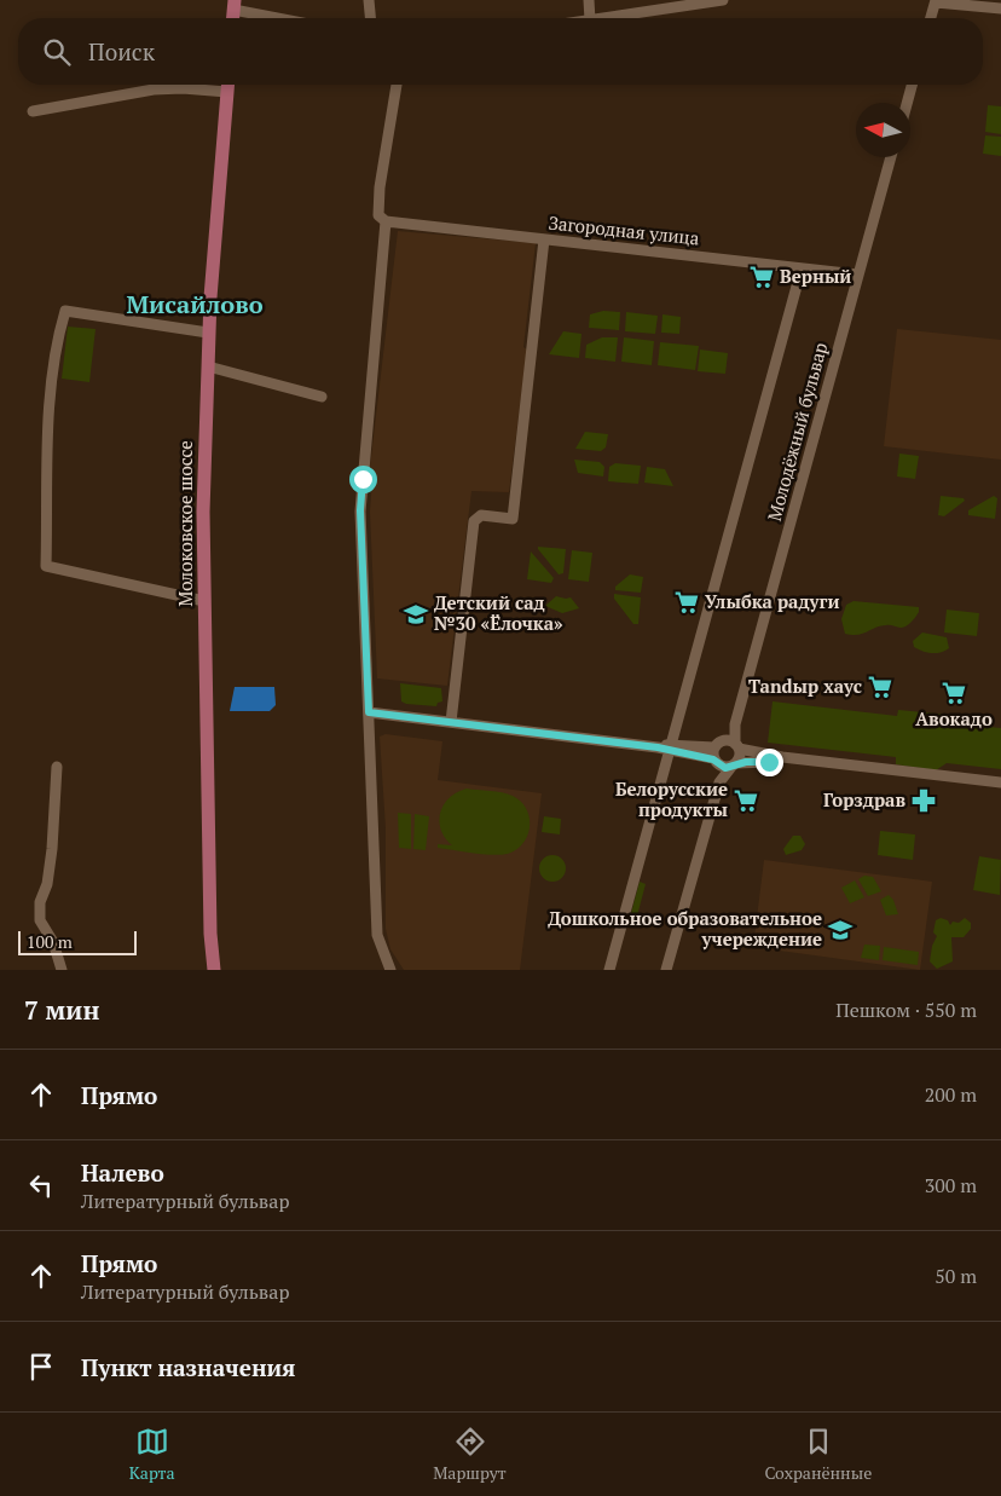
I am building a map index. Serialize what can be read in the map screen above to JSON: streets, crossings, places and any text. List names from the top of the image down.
{
  "streets": {
    "main road": ["Молоковское шоссе"],
    "street": ["Загородная улица", "Молодёжный бульвар"]
  },
  "crossings": [
    ["Загородная улица", "Молодёжный бульвар"]
  ],
  "districts": ["Мисайлово"],
  "places": {
    "supermarket": [
      "Верный",
      "Улыбка радуги",
      "Tandыр хаус",
      "Авокадо",
      "Белорусские продукты"
    ],
    "school or university": ["Детский сад №30 «Ёлочка»", "Дошкольное образовательное учереждение"],
    "pharmacy": ["Горздрав"]
  },
  "scale_bar": "100 m",
  "north": "left",
  "page": {
    "search": "Поиск",
    "scale": "100 m",
    "heading": ["7 мин", "Пешком · 550 m"],
    "list": [
      ["Прямо", "200 m"],
      ["Налево", "Литературный бульвар", "300 m"],
      ["Прямо", "Литературный бульвар", "50 m"],
      "Пункт назначения"
    ],
    "nav": ["Карта", "Маршрут", "Сохранённые"]
  }
}
